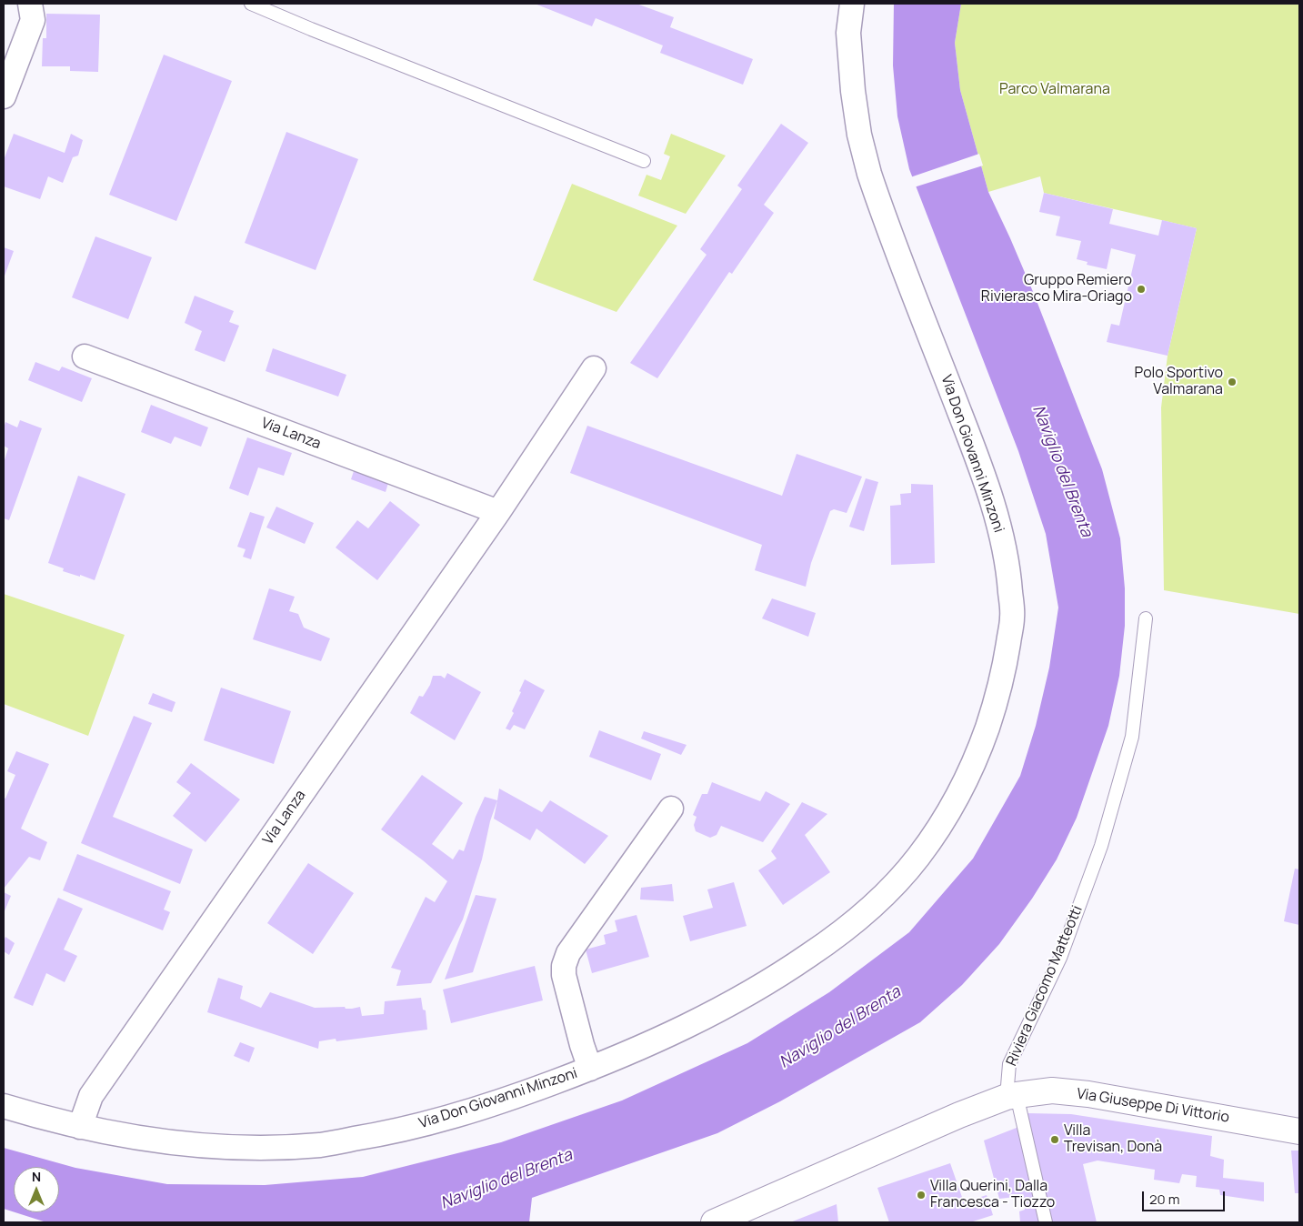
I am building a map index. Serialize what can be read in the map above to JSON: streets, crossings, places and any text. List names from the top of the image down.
{
  "streets": {
    "street": ["Via Lanza", "Via Don Giovanni Minzoni", "Via Giuseppe Di Vittorio"],
    "lane": ["Riviera Giacomo Matteotti"]
  },
  "crossings": [
    ["Via Lanza", "Via Don Giovanni Minzoni"],
    ["Riviera Giacomo Matteotti", "Via Giuseppe Di Vittorio"]
  ],
  "water": ["Naviglio del Brenta"],
  "parks": ["Parco Valmarana"],
  "places": [
    "Gruppo Remiero Rivierasco Mira-Oriago",
    "Polo Sportivo Valmarana",
    "Villa Trevisan, Donà",
    "Villa Querini, Dalla Francesca - Tiozzo"
  ],
  "scale_bar": "20 m",
  "north": "top"
}
